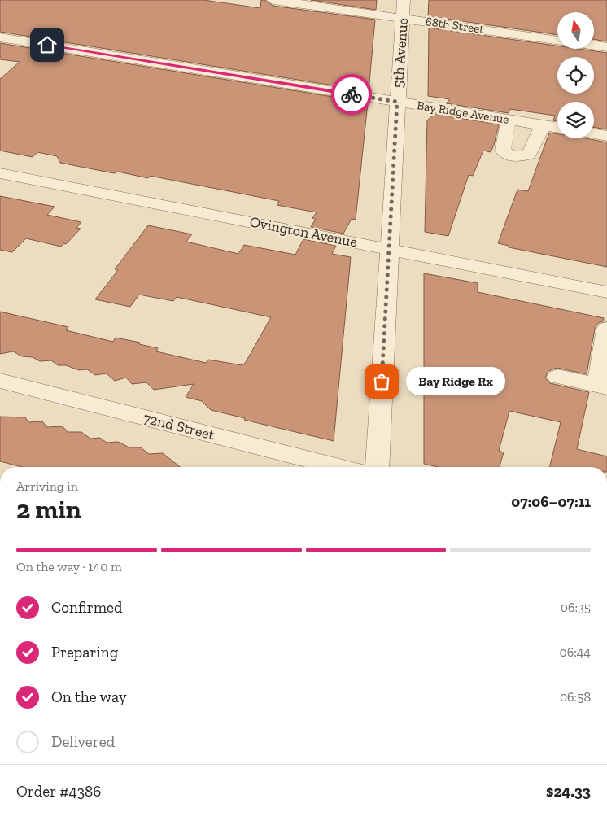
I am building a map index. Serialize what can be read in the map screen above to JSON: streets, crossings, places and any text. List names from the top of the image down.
{
  "streets": {
    "street": [
      "68th Street",
      "5th Avenue",
      "Bay Ridge Avenue",
      "Ovington Avenue",
      "72nd Street"
    ]
  },
  "crossings": [
    ["68th Street", "5th Avenue"],
    ["5th Avenue", "Bay Ridge Avenue"],
    ["5th Avenue", "Ovington Avenue"]
  ],
  "places": ["Bay Ridge Rx"],
  "north": "top",
  "page": {
    "bubble": "Bay Ridge Rx",
    "heading": ["2 min", "Arriving in", "07:06–07:11"],
    "panel": ["Order #4386", "$24.33"],
    "bar": "On the way · 140 m",
    "list": [
      ["Confirmed", "06:35"],
      ["Preparing", "06:44"],
      ["On the way", "06:58"],
      "Delivered"
    ]
  }
}
